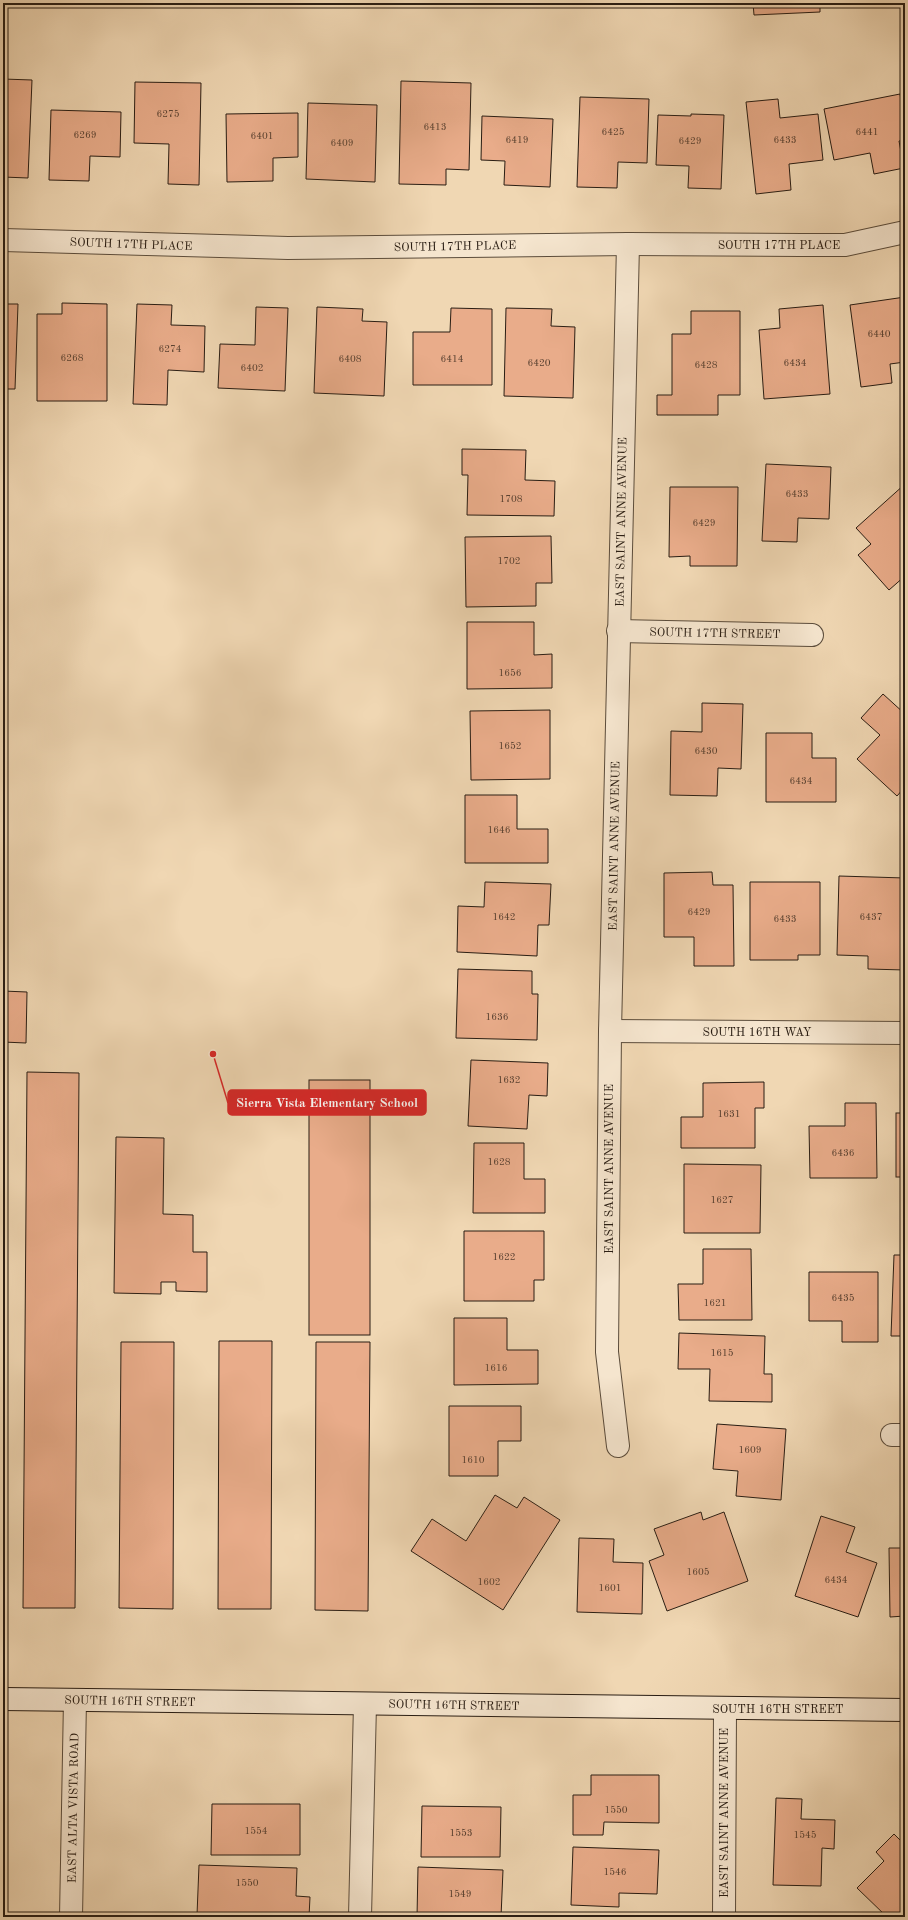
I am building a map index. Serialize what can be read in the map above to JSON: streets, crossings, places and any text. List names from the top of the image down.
{
  "streets": {
    "street": [
      "SOUTH 17TH PLACE",
      "EAST SAINT ANNE AVENUE",
      "SOUTH 17TH STREET",
      "SOUTH 16TH WAY",
      "SOUTH 16TH STREET",
      "EAST ALTA VISTA ROAD"
    ]
  },
  "crossings": [
    ["SOUTH 17TH PLACE", "EAST SAINT ANNE AVENUE"],
    ["EAST SAINT ANNE AVENUE", "SOUTH 17TH STREET"],
    ["EAST SAINT ANNE AVENUE", "SOUTH 16TH WAY"],
    ["EAST SAINT ANNE AVENUE", "SOUTH 16TH STREET"],
    ["SOUTH 16TH STREET", "EAST ALTA VISTA ROAD"]
  ],
  "places": ["Sierra Vista Elementary School"],
  "house_numbers": [
    "6275",
    "6413",
    "6425",
    "6441",
    "6269",
    "6401",
    "6419",
    "6433",
    "6429",
    "6409",
    "6440",
    "6274",
    "6268",
    "6408",
    "6414",
    "6420",
    "6434",
    "6428",
    "6402",
    "6433",
    "1708",
    "6429",
    "1702",
    "1656",
    "1652",
    "6430",
    "6434",
    "1646",
    "6429",
    "1642",
    "6437",
    "6433",
    "1636",
    "1632",
    "1631",
    "6436",
    "1628",
    "1627",
    "1622",
    "6435",
    "1621",
    "1615",
    "1616",
    "1609",
    "1610",
    "1605",
    "6434",
    "1602",
    "1601",
    "1550",
    "1554",
    "1553",
    "1545",
    "1546",
    "1550",
    "1549"
  ]
}
